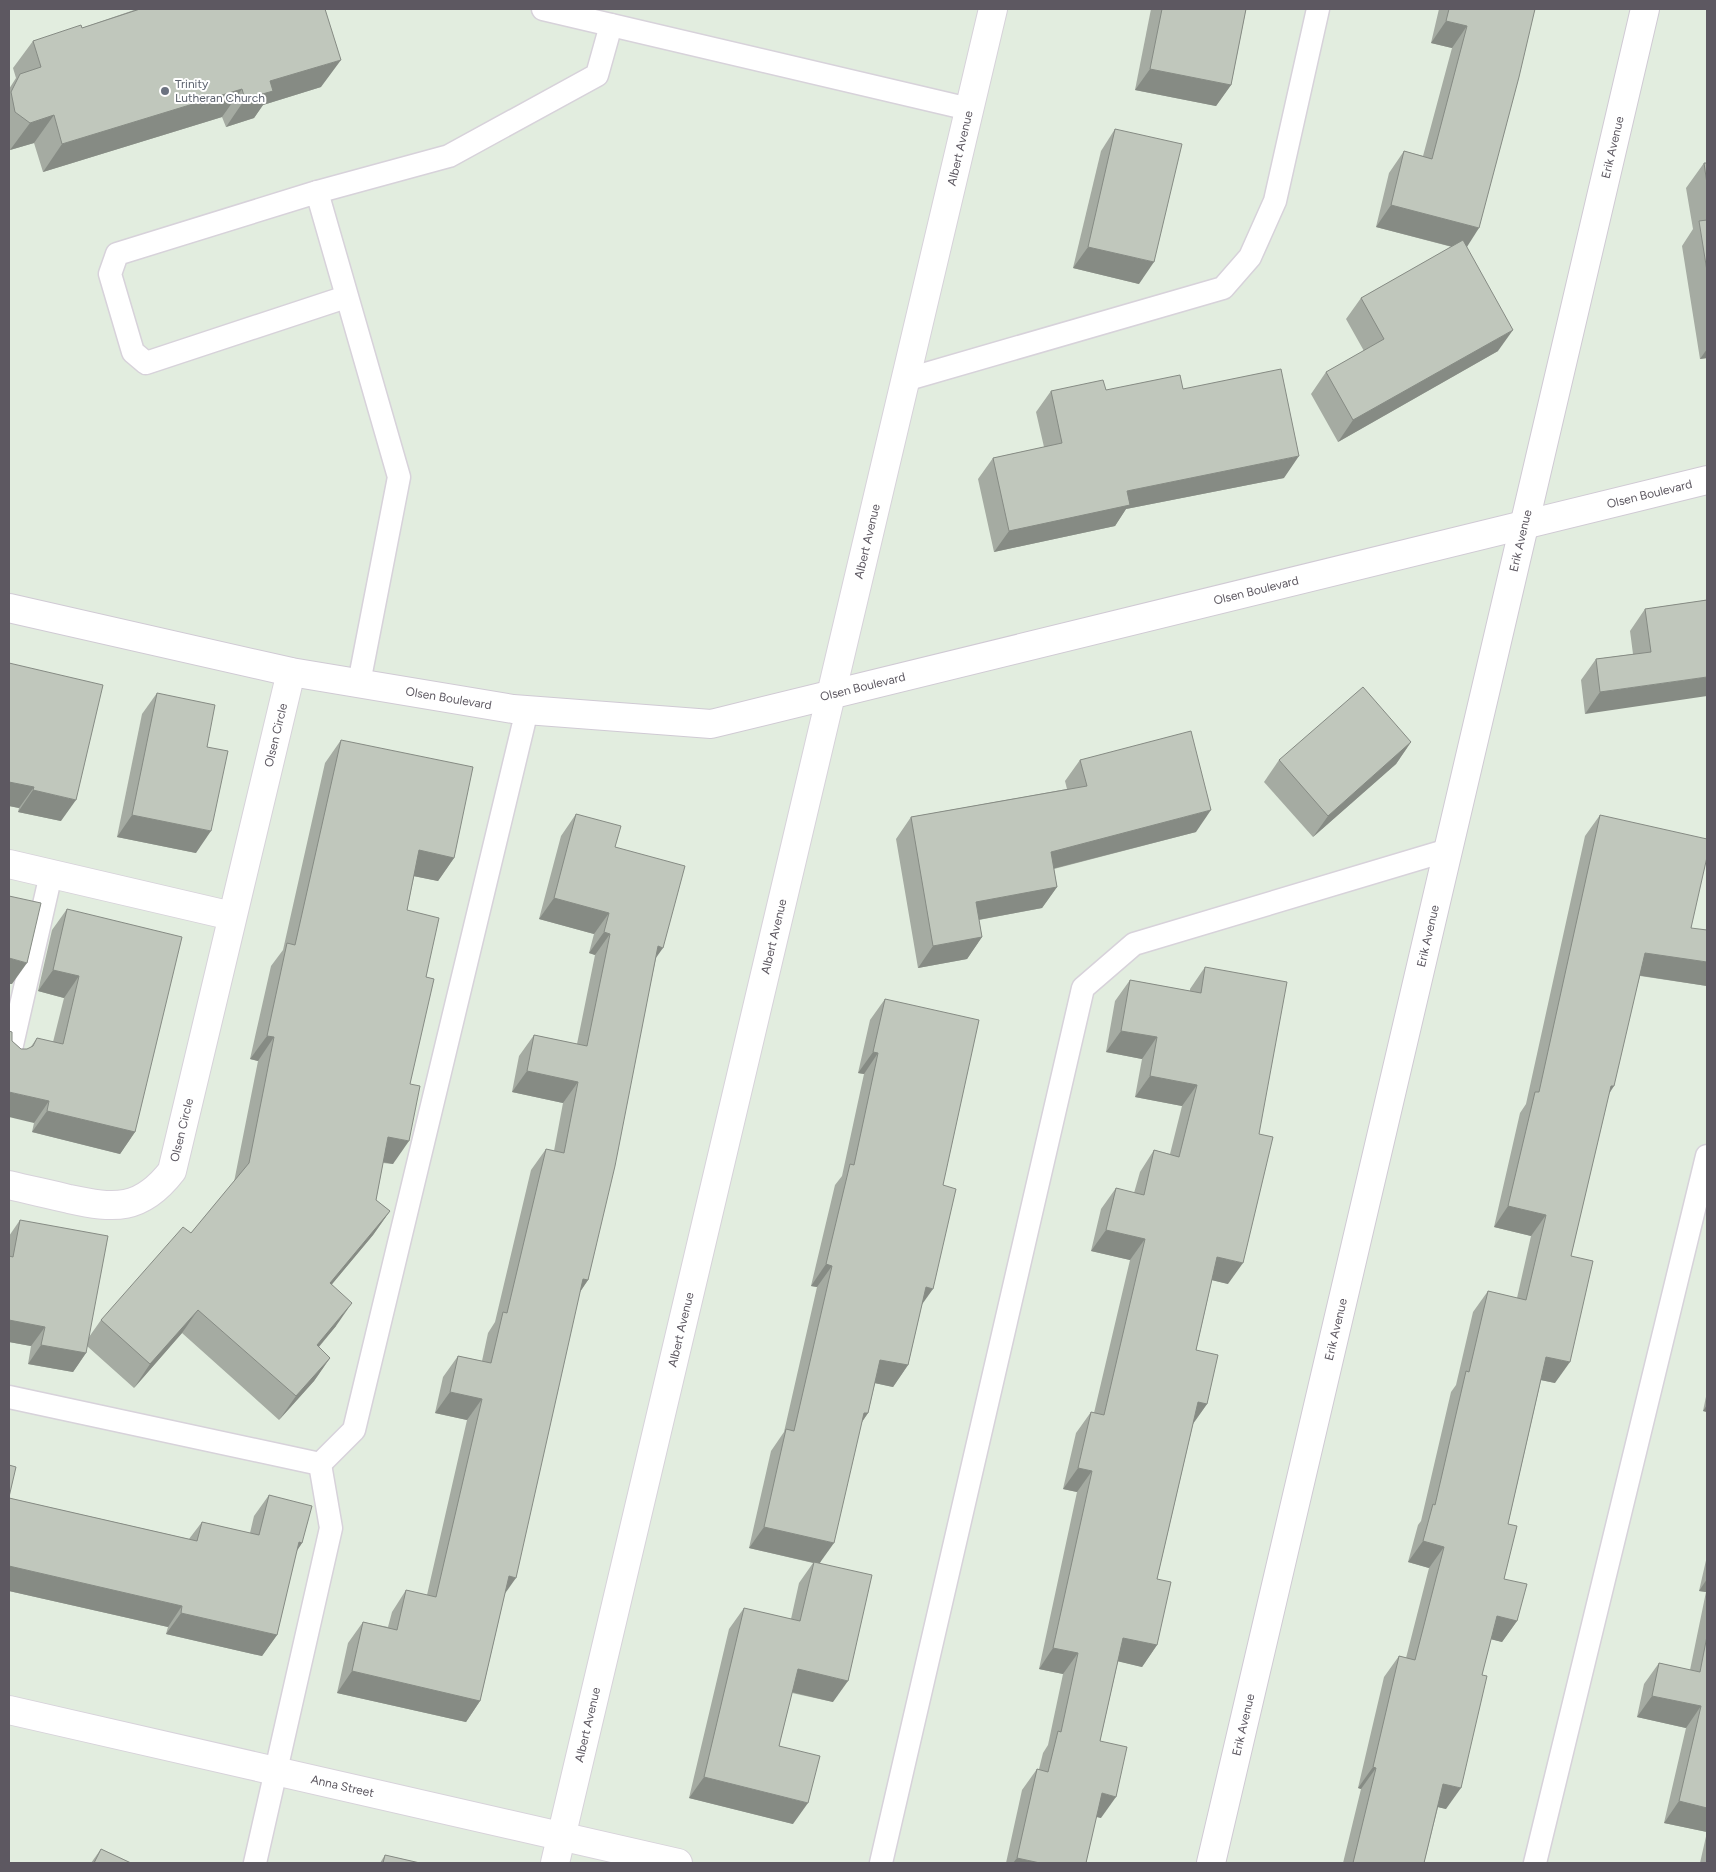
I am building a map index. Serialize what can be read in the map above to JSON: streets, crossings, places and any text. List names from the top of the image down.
{
  "streets": {
    "street": [
      "Erik Avenue",
      "Albert Avenue",
      "Olsen Boulevard",
      "Olsen Circle",
      "Anna Street"
    ]
  },
  "crossings": [
    ["Erik Avenue", "Olsen Boulevard"],
    ["Albert Avenue", "Olsen Boulevard"],
    ["Albert Avenue", "Anna Street"],
    ["Olsen Boulevard", "Olsen Circle"]
  ],
  "places": ["Trinity Lutheran Church"]
}
